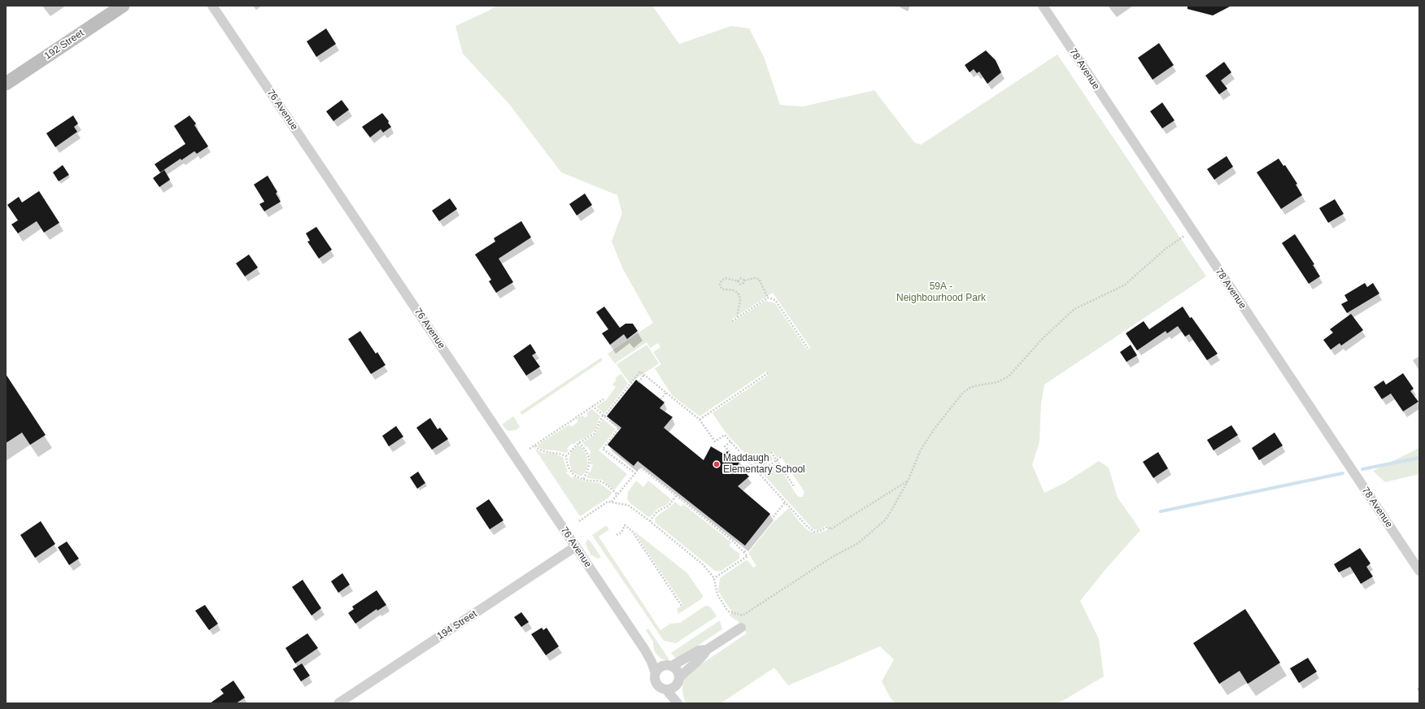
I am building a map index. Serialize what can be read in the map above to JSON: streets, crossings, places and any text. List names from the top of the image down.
{
  "streets": {
    "main road": ["192 Street"],
    "street": ["78 Avenue", "76 Avenue", "194 Street"]
  },
  "crossings": [
    ["76 Avenue", "194 Street"]
  ],
  "parks": ["59A - Neighbourhood Park"],
  "places": ["Maddaugh Elementary School"]
}
